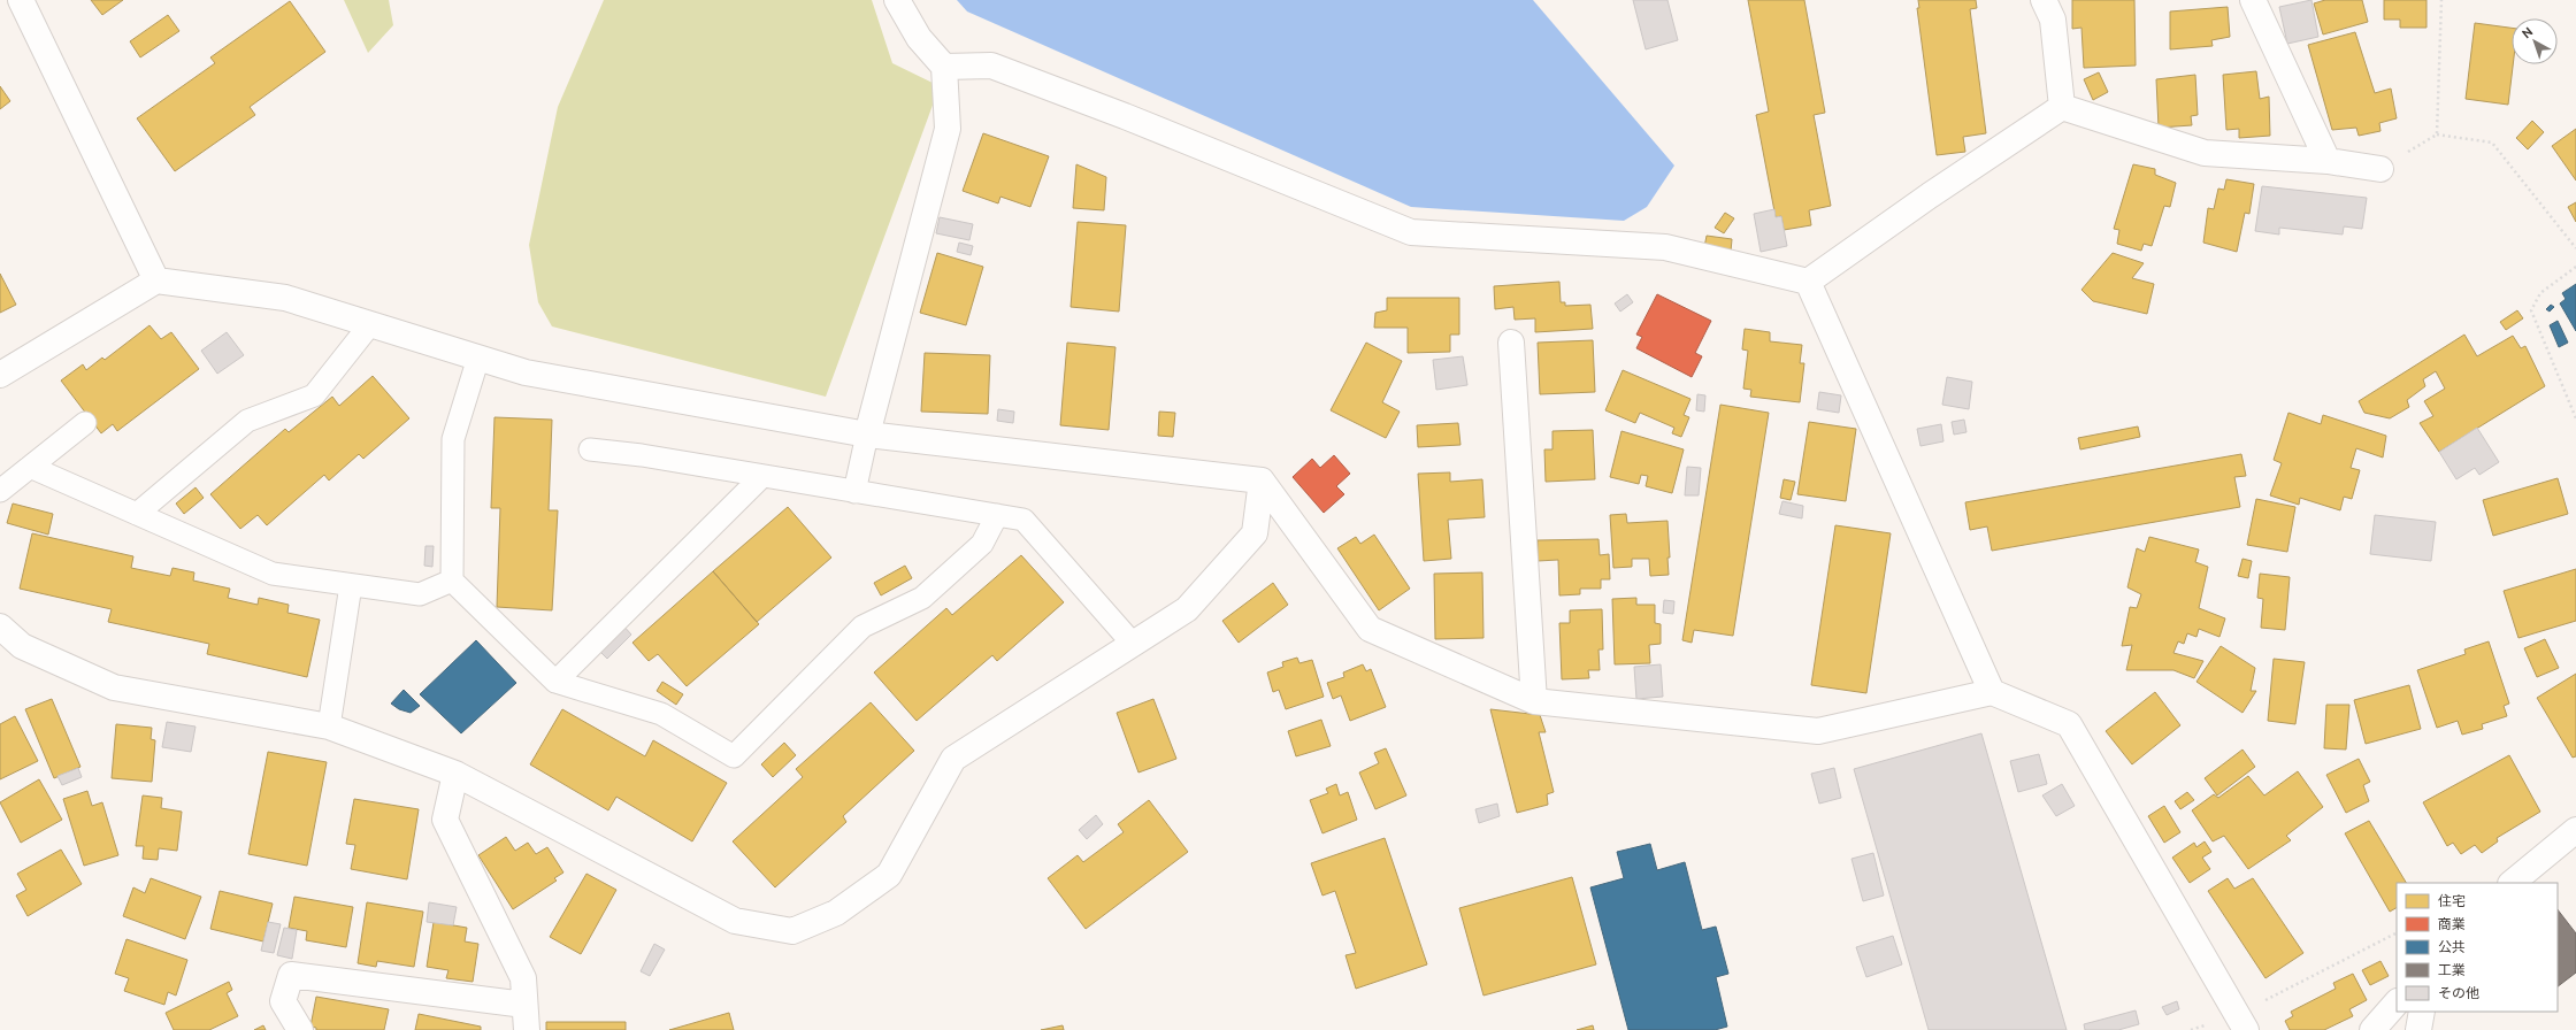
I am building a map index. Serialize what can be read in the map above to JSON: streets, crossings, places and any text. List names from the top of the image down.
{
  "legend": [
    "住宅",
    "商業",
    "公共",
    "工業",
    "その他"
  ],
  "north": "top left"
}
